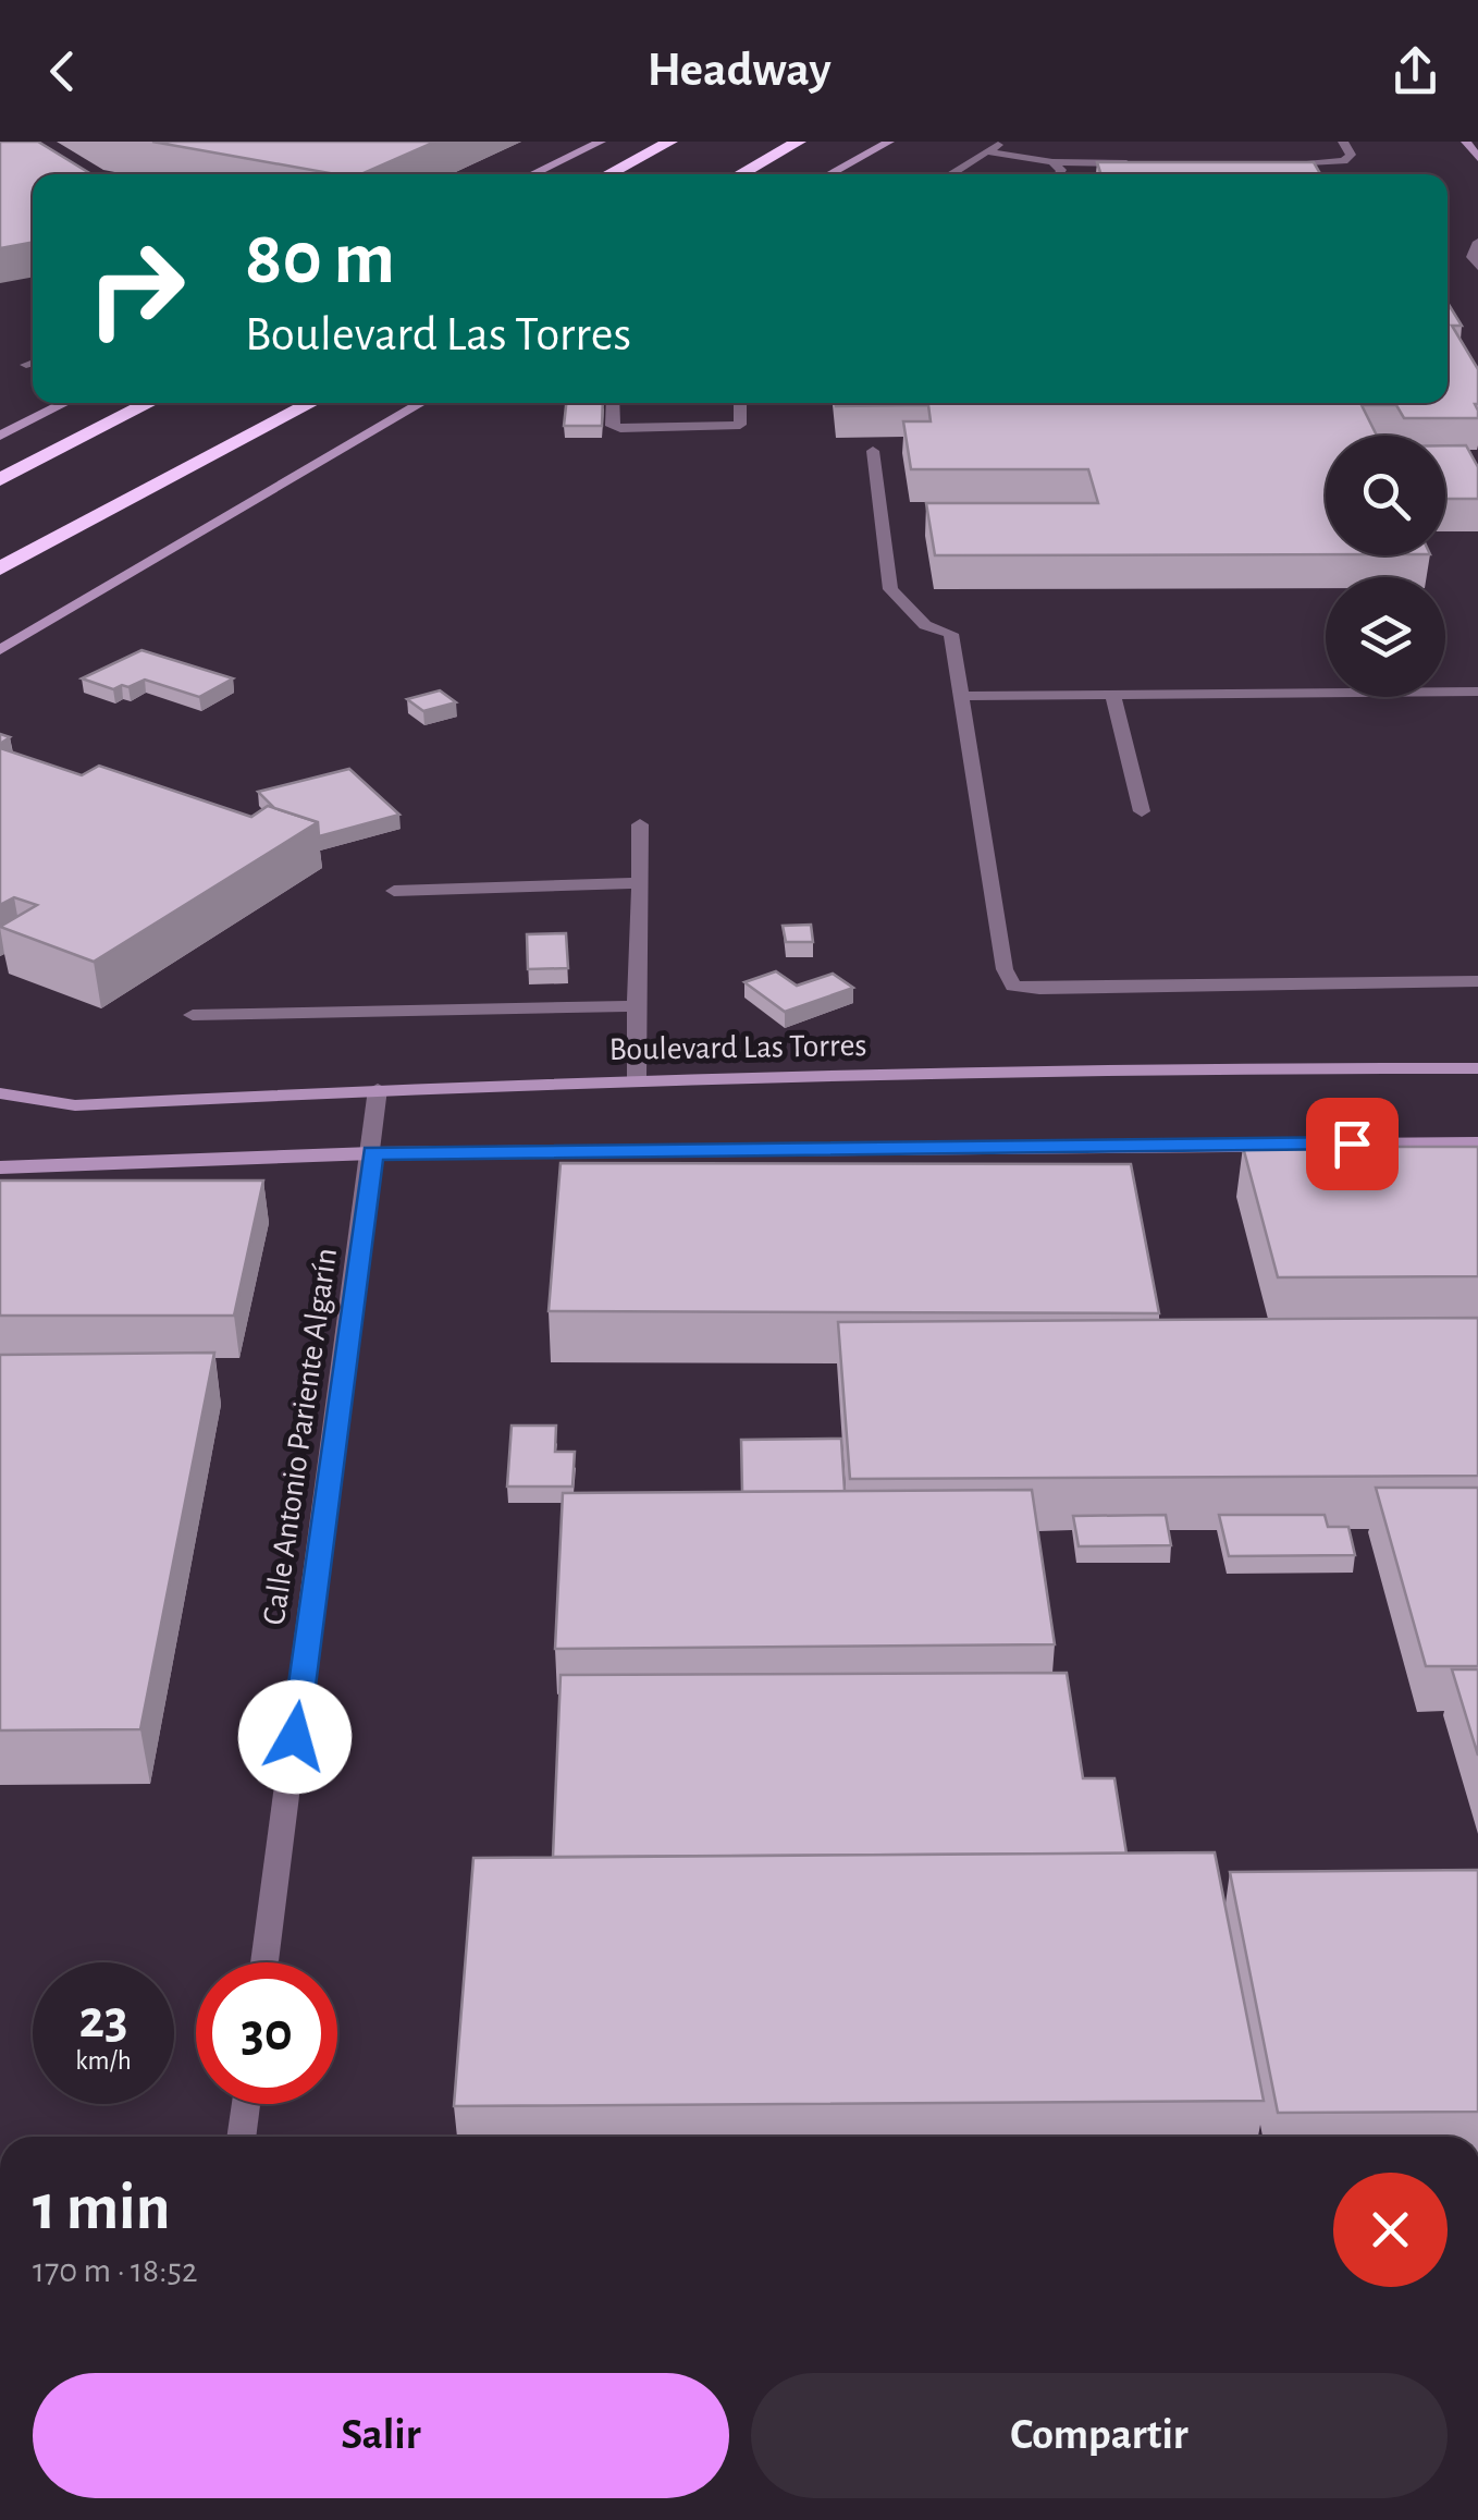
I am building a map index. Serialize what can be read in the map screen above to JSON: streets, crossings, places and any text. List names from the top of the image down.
{
  "streets": {
    "street": ["Boulevard Las Torres", "Calle Antonio Pariente Algarín"]
  },
  "crossings": [
    ["Boulevard Las Torres", "Calle Antonio Pariente Algarín"]
  ],
  "page": {
    "header": "Headway",
    "turn": ["80 m", "Boulevard Las Torres"],
    "speed": "23 km/h",
    "limit": "30",
    "heading": ["1 min", "170 m · 18:52"],
    "buttons": ["Salir", "Compartir"]
  }
}
